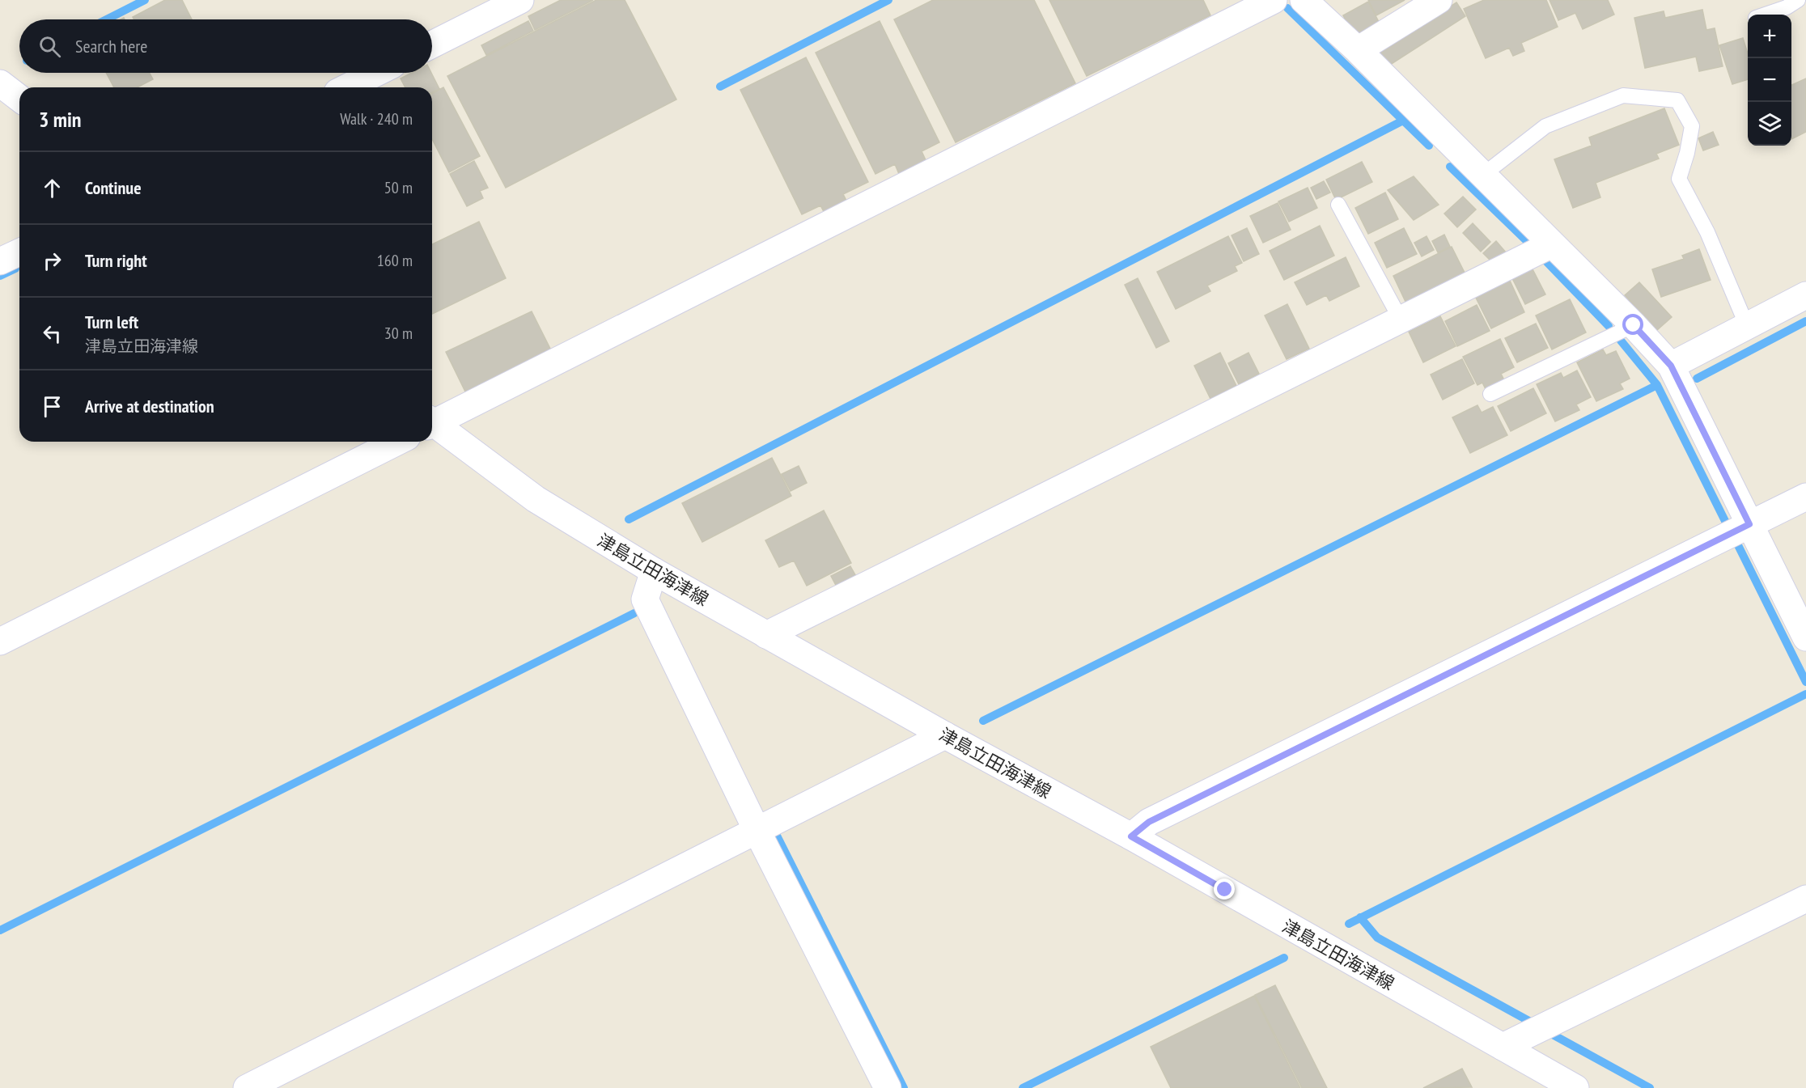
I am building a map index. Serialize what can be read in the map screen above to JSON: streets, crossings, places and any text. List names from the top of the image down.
{
  "streets": {
    "street": ["津島立田海津線"]
  },
  "page": {
    "map_buttons": ["+", "−"],
    "search": "Search here",
    "heading": ["3 min", "Walk · 240 m"],
    "list": [
      ["Continue", "50 m"],
      ["Turn right", "160 m"],
      ["Turn left", "津島立田海津線", "30 m"],
      "Arrive at destination"
    ]
  }
}
